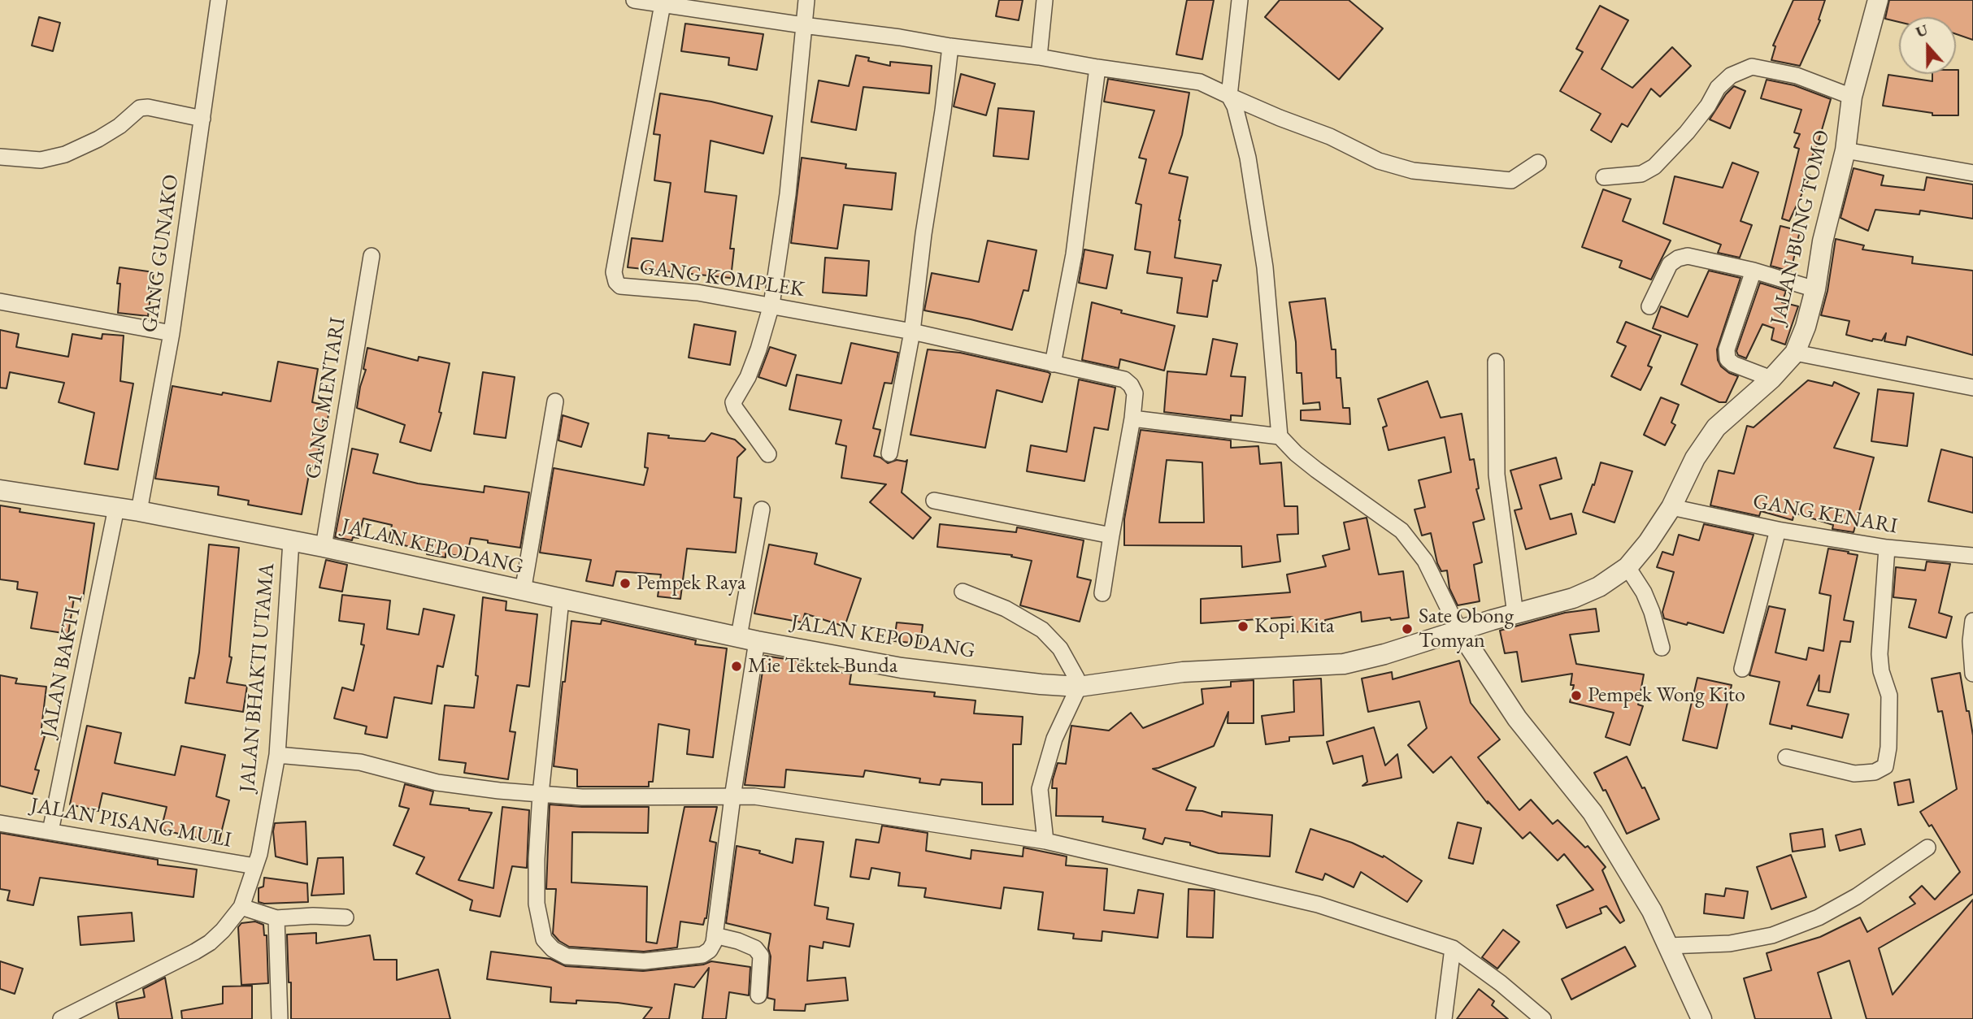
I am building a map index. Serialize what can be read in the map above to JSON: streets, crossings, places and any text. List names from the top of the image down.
{
  "streets": {
    "street": [
      "JALAN BUNG TOMO",
      "GANG GUNAKO",
      "GANG KOMPLEK",
      "GANG MENTARI",
      "GANG KENARI",
      "JALAN KEPODANG",
      "JALAN BAKTI 1",
      "JALAN BHAKTI UTAMA",
      "JALAN PISANG MULI"
    ]
  },
  "crossings": [
    ["JALAN BUNG TOMO", "GANG KENARI"],
    ["JALAN BUNG TOMO", "JALAN KEPODANG"],
    ["GANG GUNAKO", "JALAN KEPODANG"],
    ["GANG MENTARI", "JALAN KEPODANG"],
    ["JALAN KEPODANG", "JALAN BAKTI 1"],
    ["JALAN KEPODANG", "JALAN BHAKTI UTAMA"],
    ["JALAN BAKTI 1", "JALAN PISANG MULI"],
    ["JALAN BHAKTI UTAMA", "JALAN PISANG MULI"]
  ],
  "places": [
    "Pempek Raya",
    "Kopi Kita",
    "Sate Obong Tomyan",
    "Mie Tektek Bunda",
    "Pempek Wong Kito"
  ],
  "north": "top"
}
